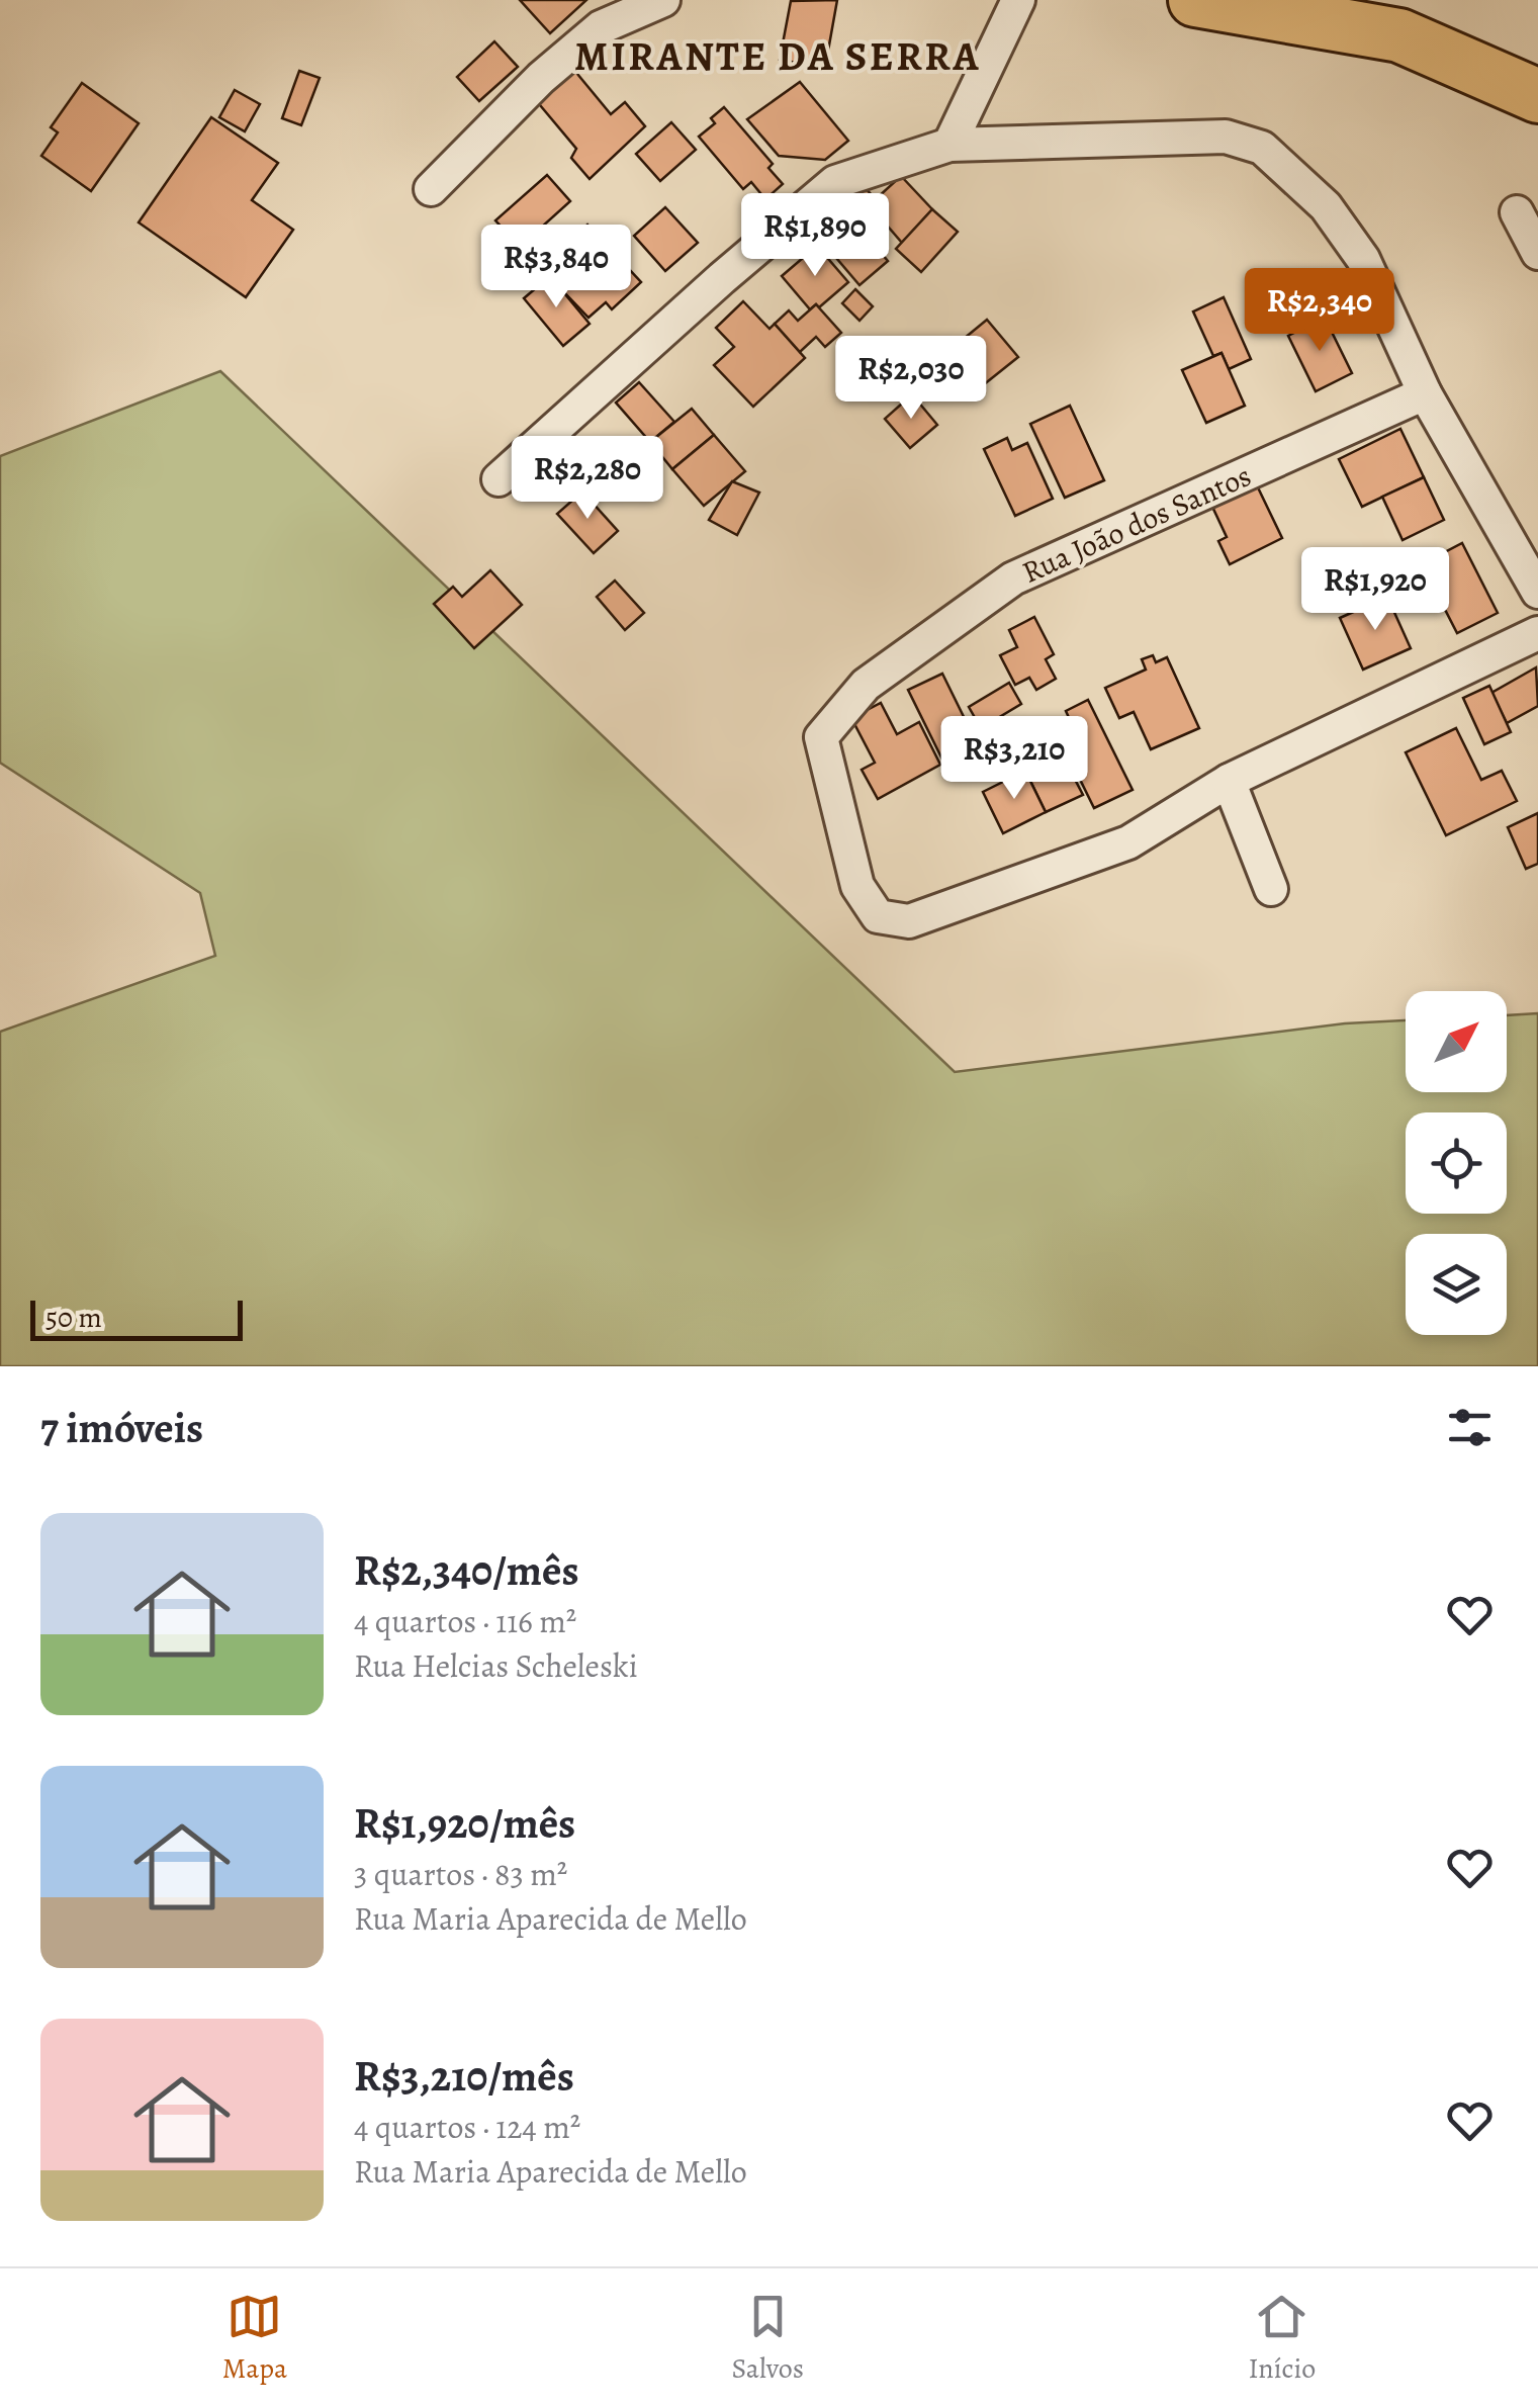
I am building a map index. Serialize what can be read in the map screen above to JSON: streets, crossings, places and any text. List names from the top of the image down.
{
  "streets": {
    "street": ["Rua João dos Santos"]
  },
  "districts": ["MIRANTE DA SERRA"],
  "scale_bar": "50 m",
  "north": "top right",
  "page": {
    "price": [
      "R$1,890",
      "R$3,840",
      "R$2,340",
      "R$2,030",
      "R$2,280",
      "R$1,920",
      "R$3,210"
    ],
    "scale": "50 m",
    "heading": "7 imóveis",
    "list": [
      {
        "name": "R$2,340/mês",
        "note": "4 quartos · 116 m² · Rua Helcias Scheleski"
      },
      {
        "name": "R$1,920/mês",
        "note": "3 quartos · 83 m² · Rua Maria Aparecida de Mello"
      },
      {
        "name": "R$3,210/mês",
        "note": "4 quartos · 124 m² · Rua Maria Aparecida de Mello"
      }
    ],
    "tabs": ["Mapa", "Salvos", "Início"]
  }
}
